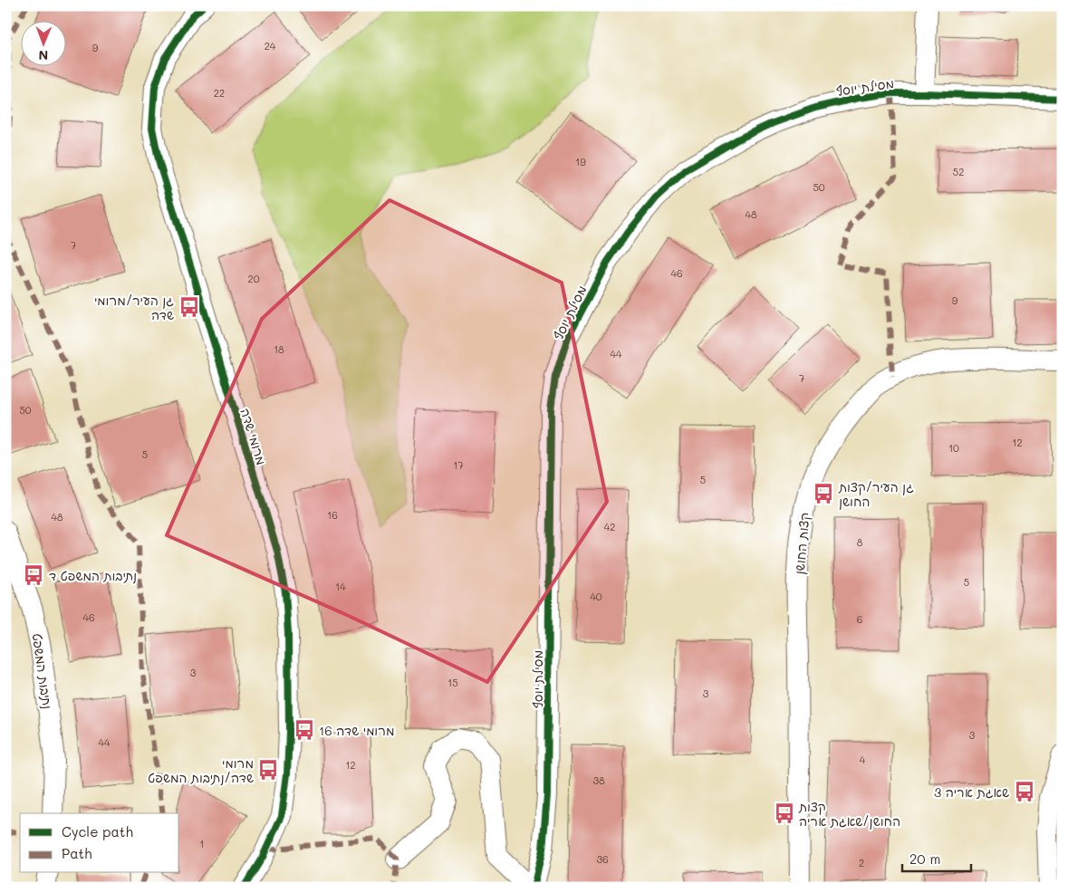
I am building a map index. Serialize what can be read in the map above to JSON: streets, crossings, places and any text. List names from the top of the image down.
{
  "streets": {
    "street": [
      "מסילת יוסף",
      "מרומי שדה",
      "קצות החושן",
      "נתיבות המשפט"
    ]
  },
  "places": {
    "bus stop": [
      "גן העיר/מרומי שדה",
      "גן העיר/קצות החושן",
      "נתיבות המשפט ד",
      "מרומי שדה 16",
      "מרומי שדה/נתיבות המשפט",
      "שאגת אריה 3",
      "קצות החושן/שאגת אריה"
    ]
  },
  "house_numbers": [
    "24",
    "9",
    "22",
    "19",
    "52",
    "50",
    "48",
    "7",
    "46",
    "20",
    "9",
    "18",
    "44",
    "7",
    "50",
    "12",
    "10",
    "5",
    "17",
    "5",
    "16",
    "48",
    "42",
    "8",
    "5",
    "14",
    "40",
    "46",
    "6",
    "3",
    "15",
    "3",
    "3",
    "44",
    "4",
    "12",
    "38",
    "1",
    "36",
    "2"
  ],
  "legend": ["Cycle path", "Path"],
  "scale_bar": "20 m",
  "north": "bottom"
}
